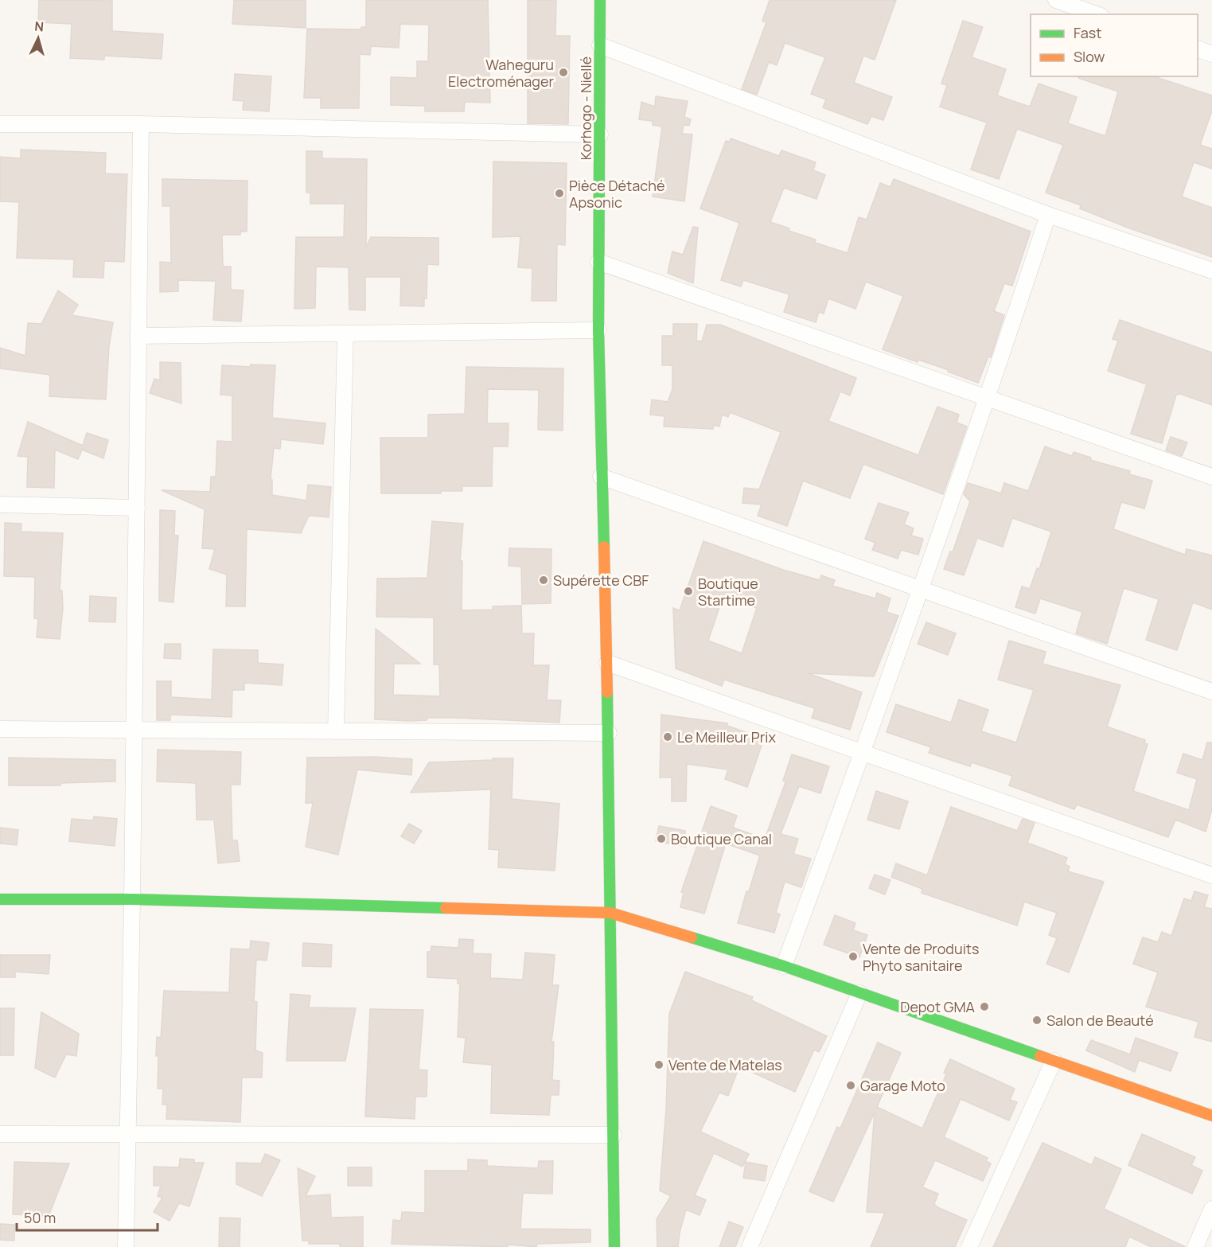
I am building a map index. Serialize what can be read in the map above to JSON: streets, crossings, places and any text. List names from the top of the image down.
{
  "streets": {
    "main road": ["Korhogo - Niellé"]
  },
  "places": [
    "Waheguru Electroménager",
    "Pièce Détaché Apsonic",
    "Supérette CBF",
    "Boutique Startime",
    "Le Meilleur Prix",
    "Boutique Canal",
    "Vente de Produits Phyto sanitaire",
    "Depot GMA",
    "Salon de Beauté",
    "Vente de Matelas",
    "Garage Moto"
  ],
  "legend": ["Fast", "Slow"],
  "scale_bar": "50 m",
  "north": "top"
}
